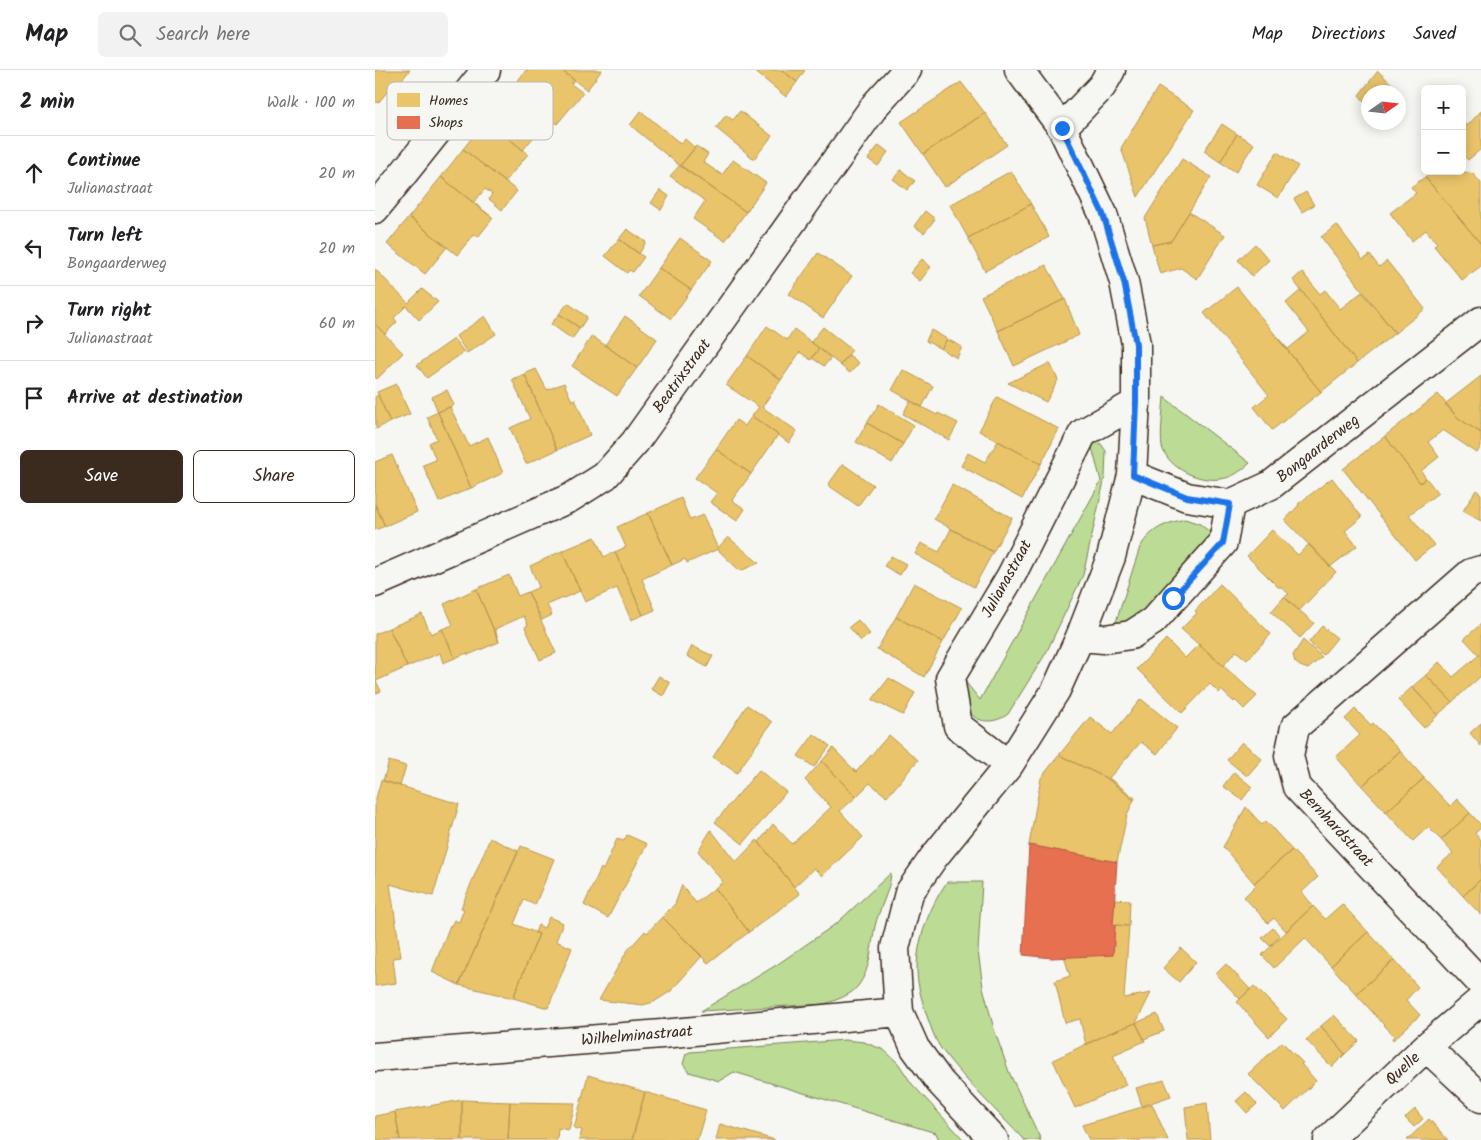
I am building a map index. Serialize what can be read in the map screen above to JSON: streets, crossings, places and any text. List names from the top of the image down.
{
  "streets": {
    "street": [
      "Beatrixstraat",
      "Bongaarderweg",
      "Julianastraat",
      "Bernhardstraat",
      "Wilhelminastraat",
      "Quelle"
    ]
  },
  "legend": ["Homes", "Shops"],
  "north": "right",
  "page": {
    "header": "Map",
    "search": "Search here",
    "nav": ["Map", "Directions", "Saved"],
    "heading": ["2 min", "Walk · 100 m"],
    "map_buttons": ["+", "−"],
    "list": [
      ["Continue", "Julianastraat", "20 m"],
      ["Turn left", "Bongaarderweg", "20 m"],
      ["Turn right", "Julianastraat", "60 m"],
      "Arrive at destination"
    ],
    "buttons": ["Save", "Share"]
  }
}
